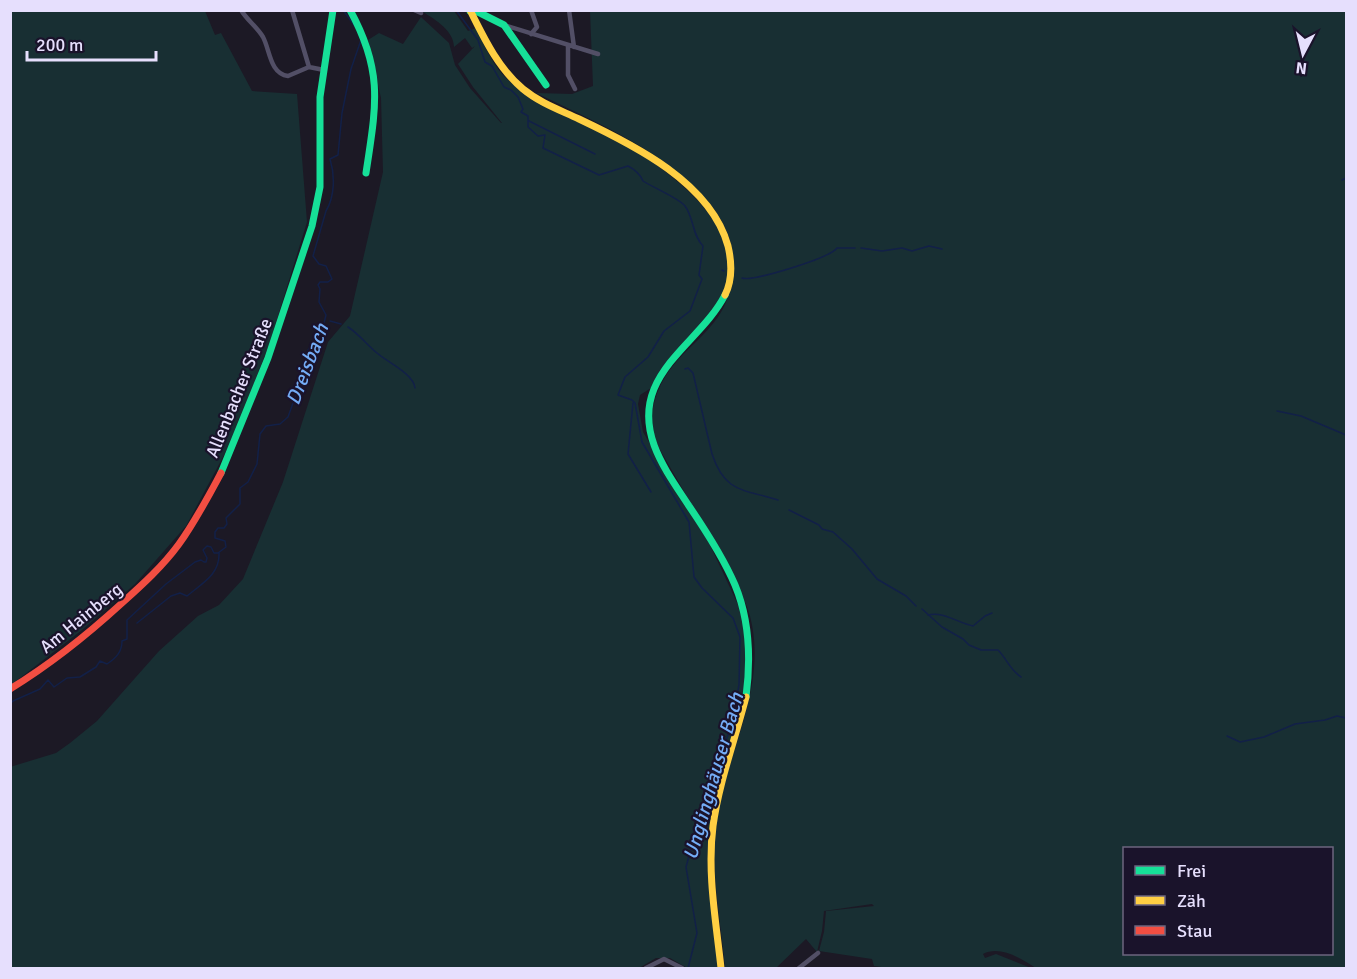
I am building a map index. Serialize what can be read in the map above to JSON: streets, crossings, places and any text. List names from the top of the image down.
{
  "streets": {
    "main road": ["Allenbacher Straße", "Am Hainberg"]
  },
  "crossings": [
    ["Allenbacher Straße", "Am Hainberg"]
  ],
  "water": ["Dreisbach", "Unglinghäuser Bach"],
  "legend": ["Frei", "Zäh", "Stau"],
  "scale_bar": "200 m",
  "north": "bottom"
}
